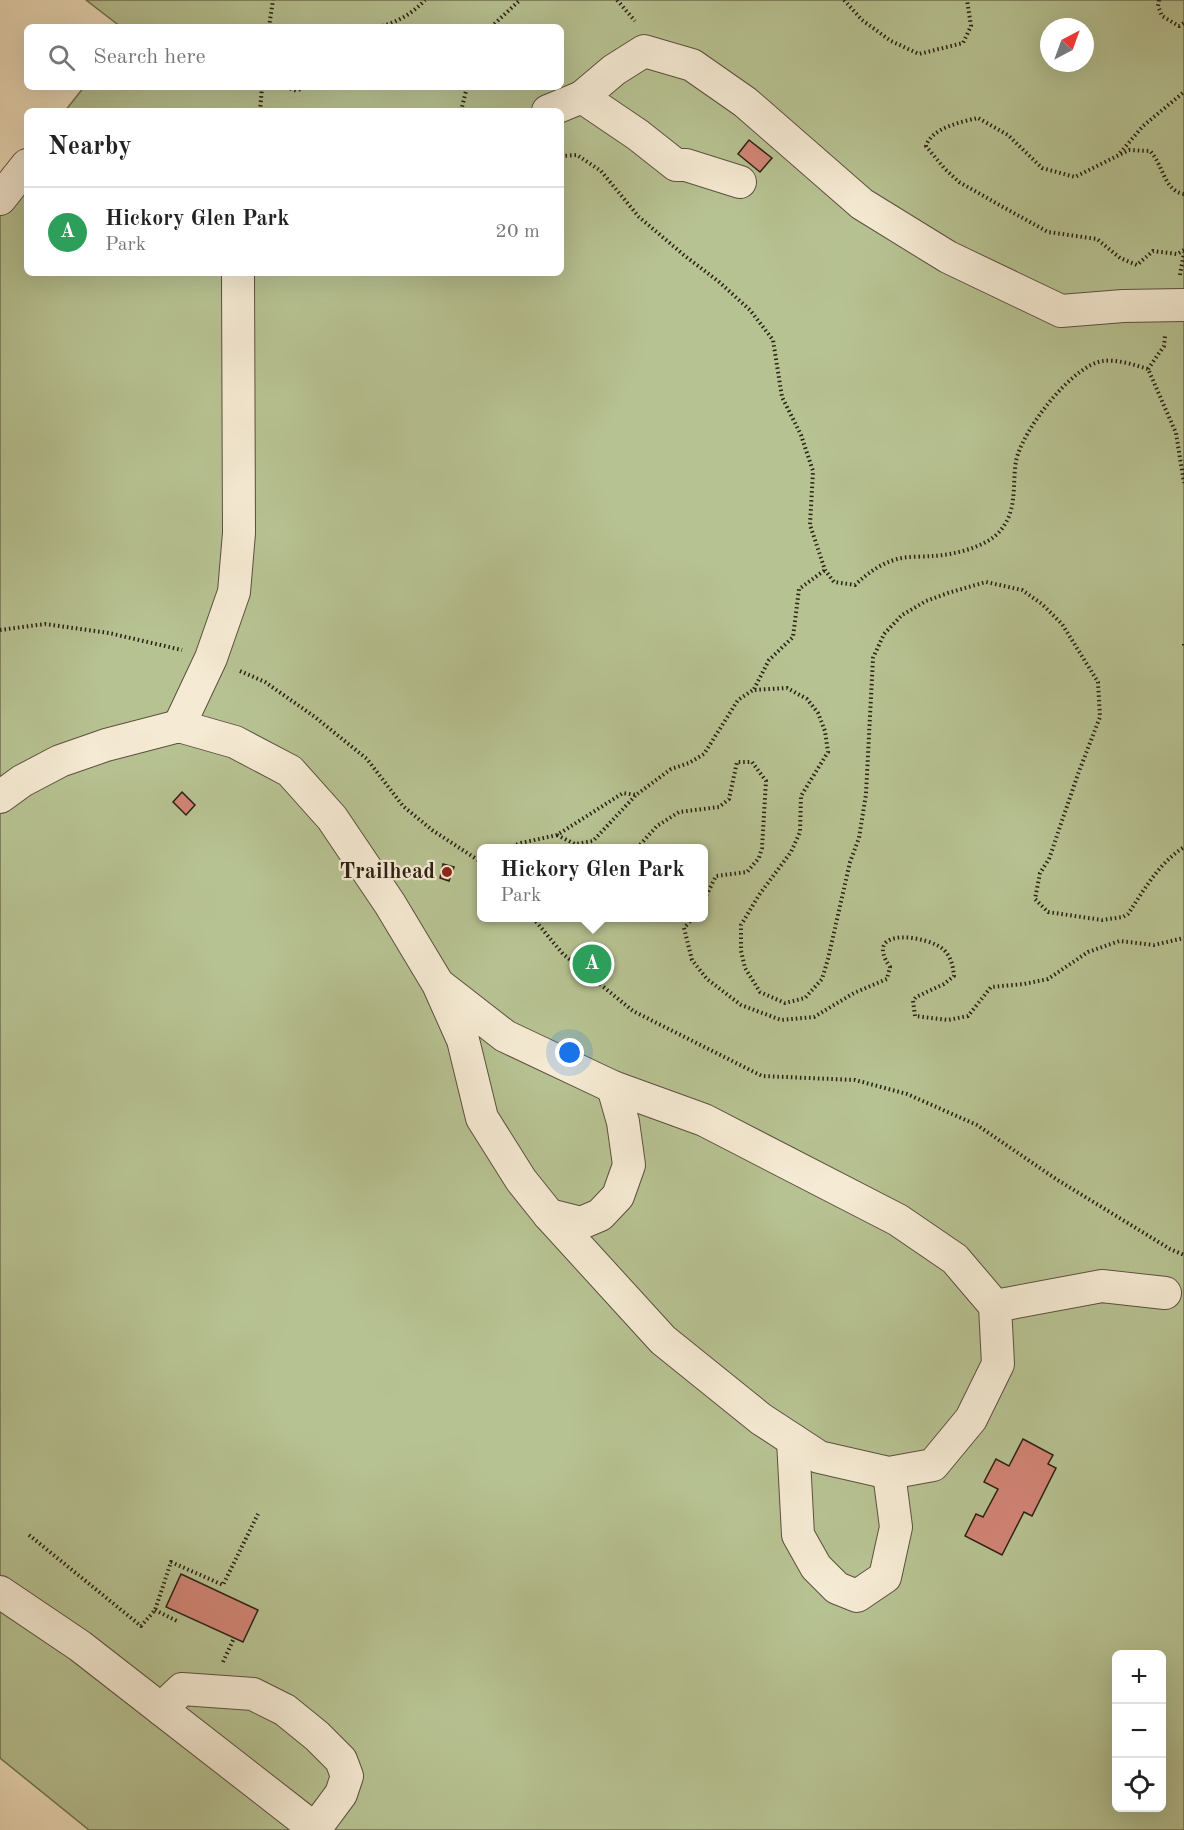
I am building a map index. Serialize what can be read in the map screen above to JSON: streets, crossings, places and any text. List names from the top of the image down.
{
  "places": ["Trailhead"],
  "north": "top right",
  "page": {
    "search": "Search here",
    "heading": "Nearby",
    "list": [
      {
        "mark": "A",
        "name": "Hickory Glen Park",
        "note": "Park",
        "value": "20 m"
      }
    ],
    "popup": ["Hickory Glen Park", "Park"],
    "pins": "A",
    "map_buttons": ["+", "−"]
  }
}
